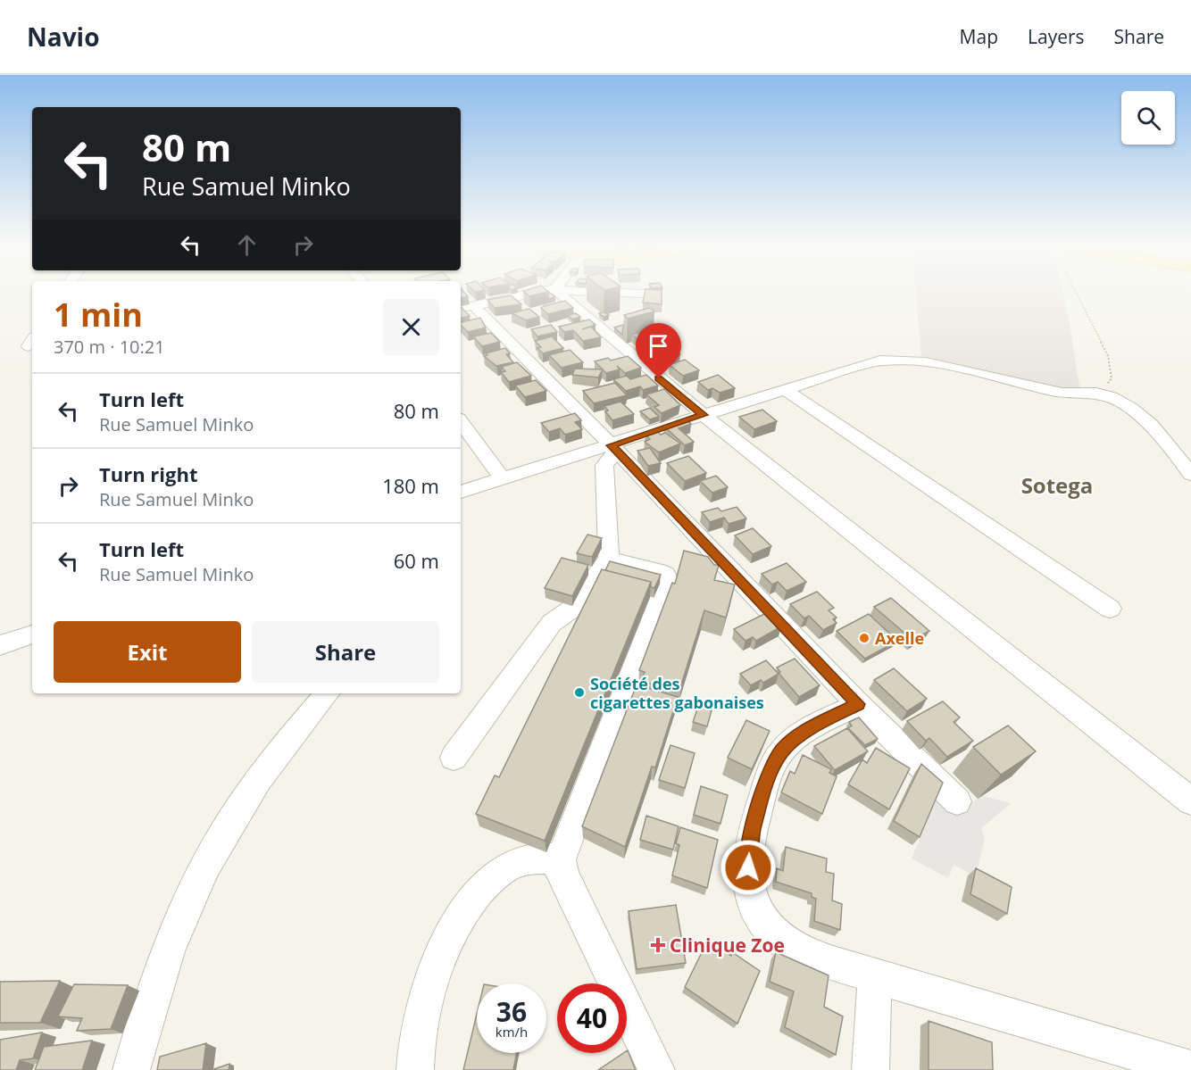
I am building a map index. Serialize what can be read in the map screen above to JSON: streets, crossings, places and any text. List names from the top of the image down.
{
  "districts": ["Sotega"],
  "places": {
    "other": ["Axelle", "Société des cigarettes gabonaises"],
    "health": ["Clinique Zoe"]
  },
  "page": {
    "header": "Navio",
    "nav": ["Map", "Layers", "Share"],
    "turn": ["80 m", "Rue Samuel Minko"],
    "heading": ["1 min", "370 m · 10:21"],
    "list": [
      {
        "name": "Turn left",
        "note": "Rue Samuel Minko",
        "value": "80 m"
      },
      {
        "name": "Turn right",
        "note": "Rue Samuel Minko",
        "value": "180 m"
      },
      {
        "name": "Turn left",
        "note": "Rue Samuel Minko",
        "value": "60 m"
      }
    ],
    "buttons": ["Exit", "Share"],
    "speed": "36 km/h",
    "limit": "40"
  }
}
